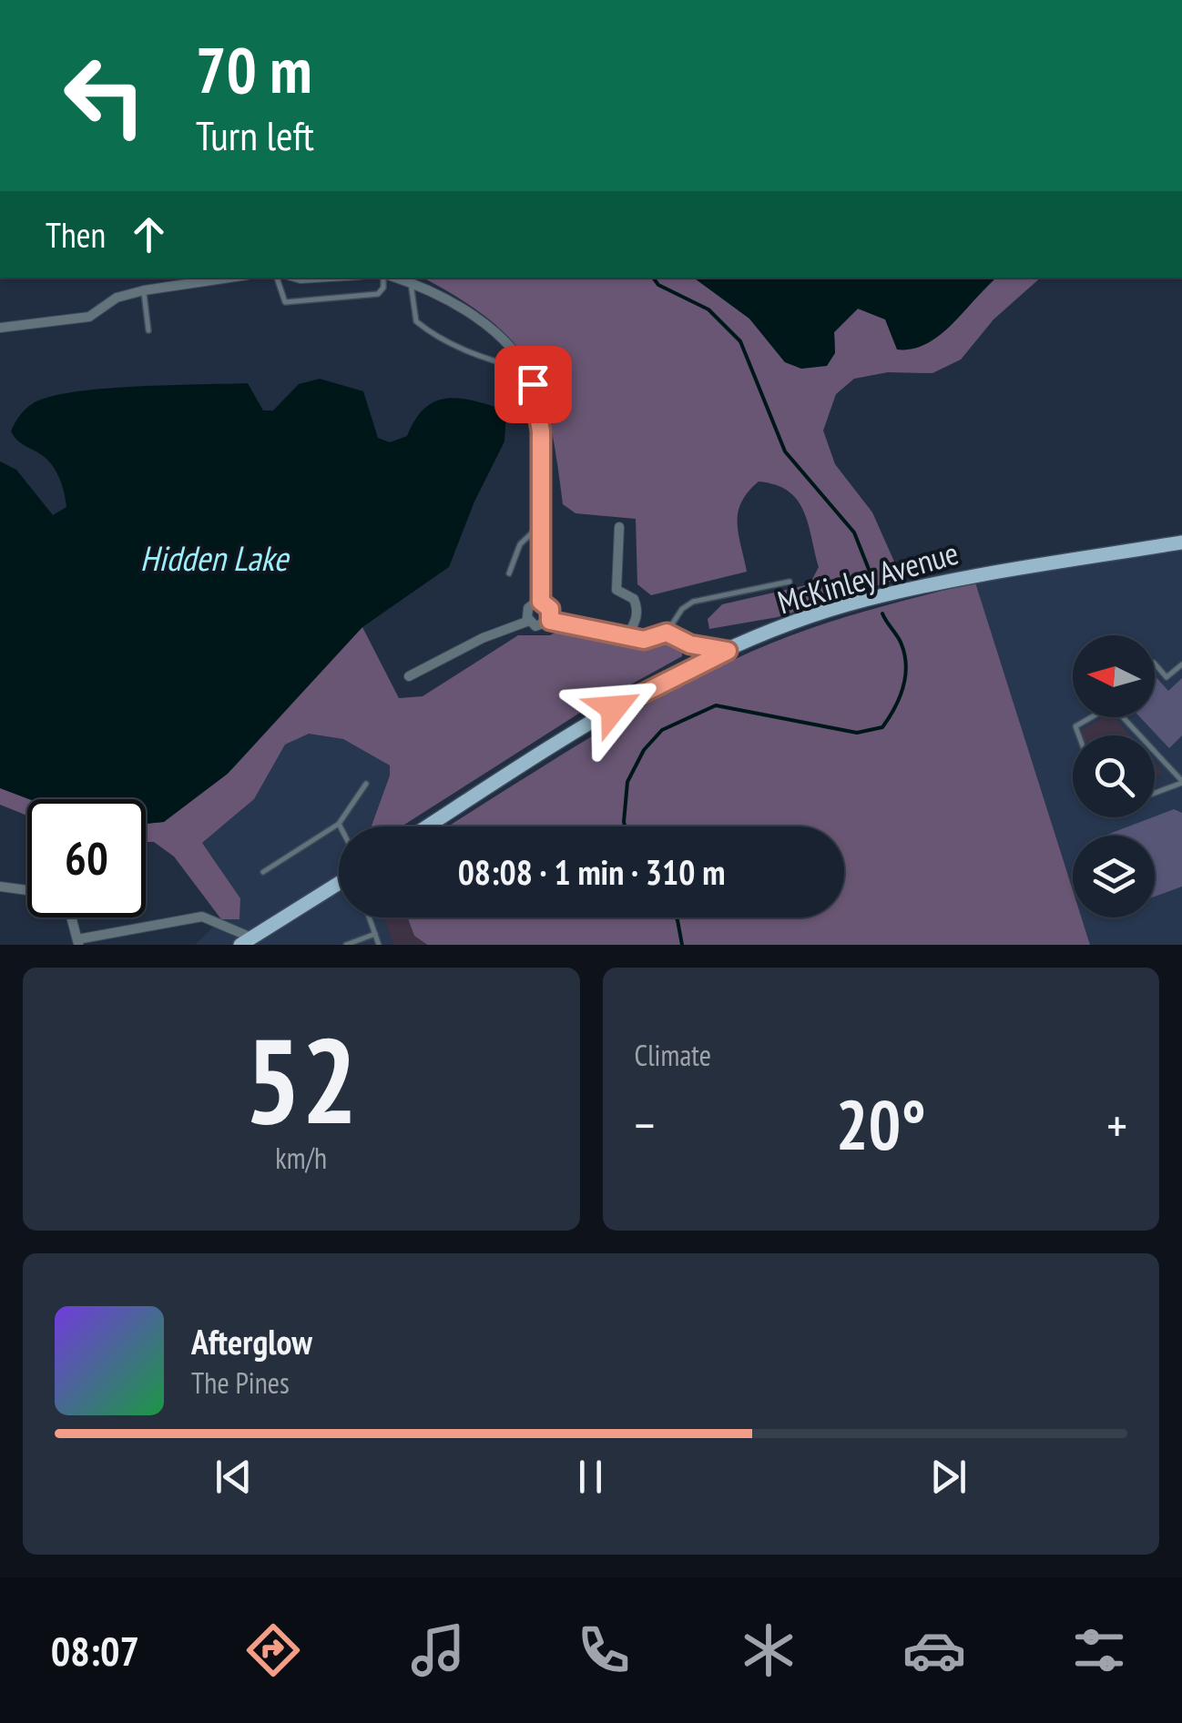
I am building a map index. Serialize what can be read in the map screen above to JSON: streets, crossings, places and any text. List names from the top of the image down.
{
  "streets": {
    "main road": ["McKinley Avenue"]
  },
  "water": ["Hidden Lake"],
  "north": "left",
  "page": {
    "turn": ["70 m", "Turn left"],
    "then": "Then",
    "limit": "60",
    "trip": "08:08 · 1 min · 310 m",
    "tile": [
      ["52", "km/h"],
      "Climate"
    ],
    "heat": ["−", "20°", "+"],
    "song": ["Afterglow", "The Pines"],
    "tabs": "08:07"
  }
}
